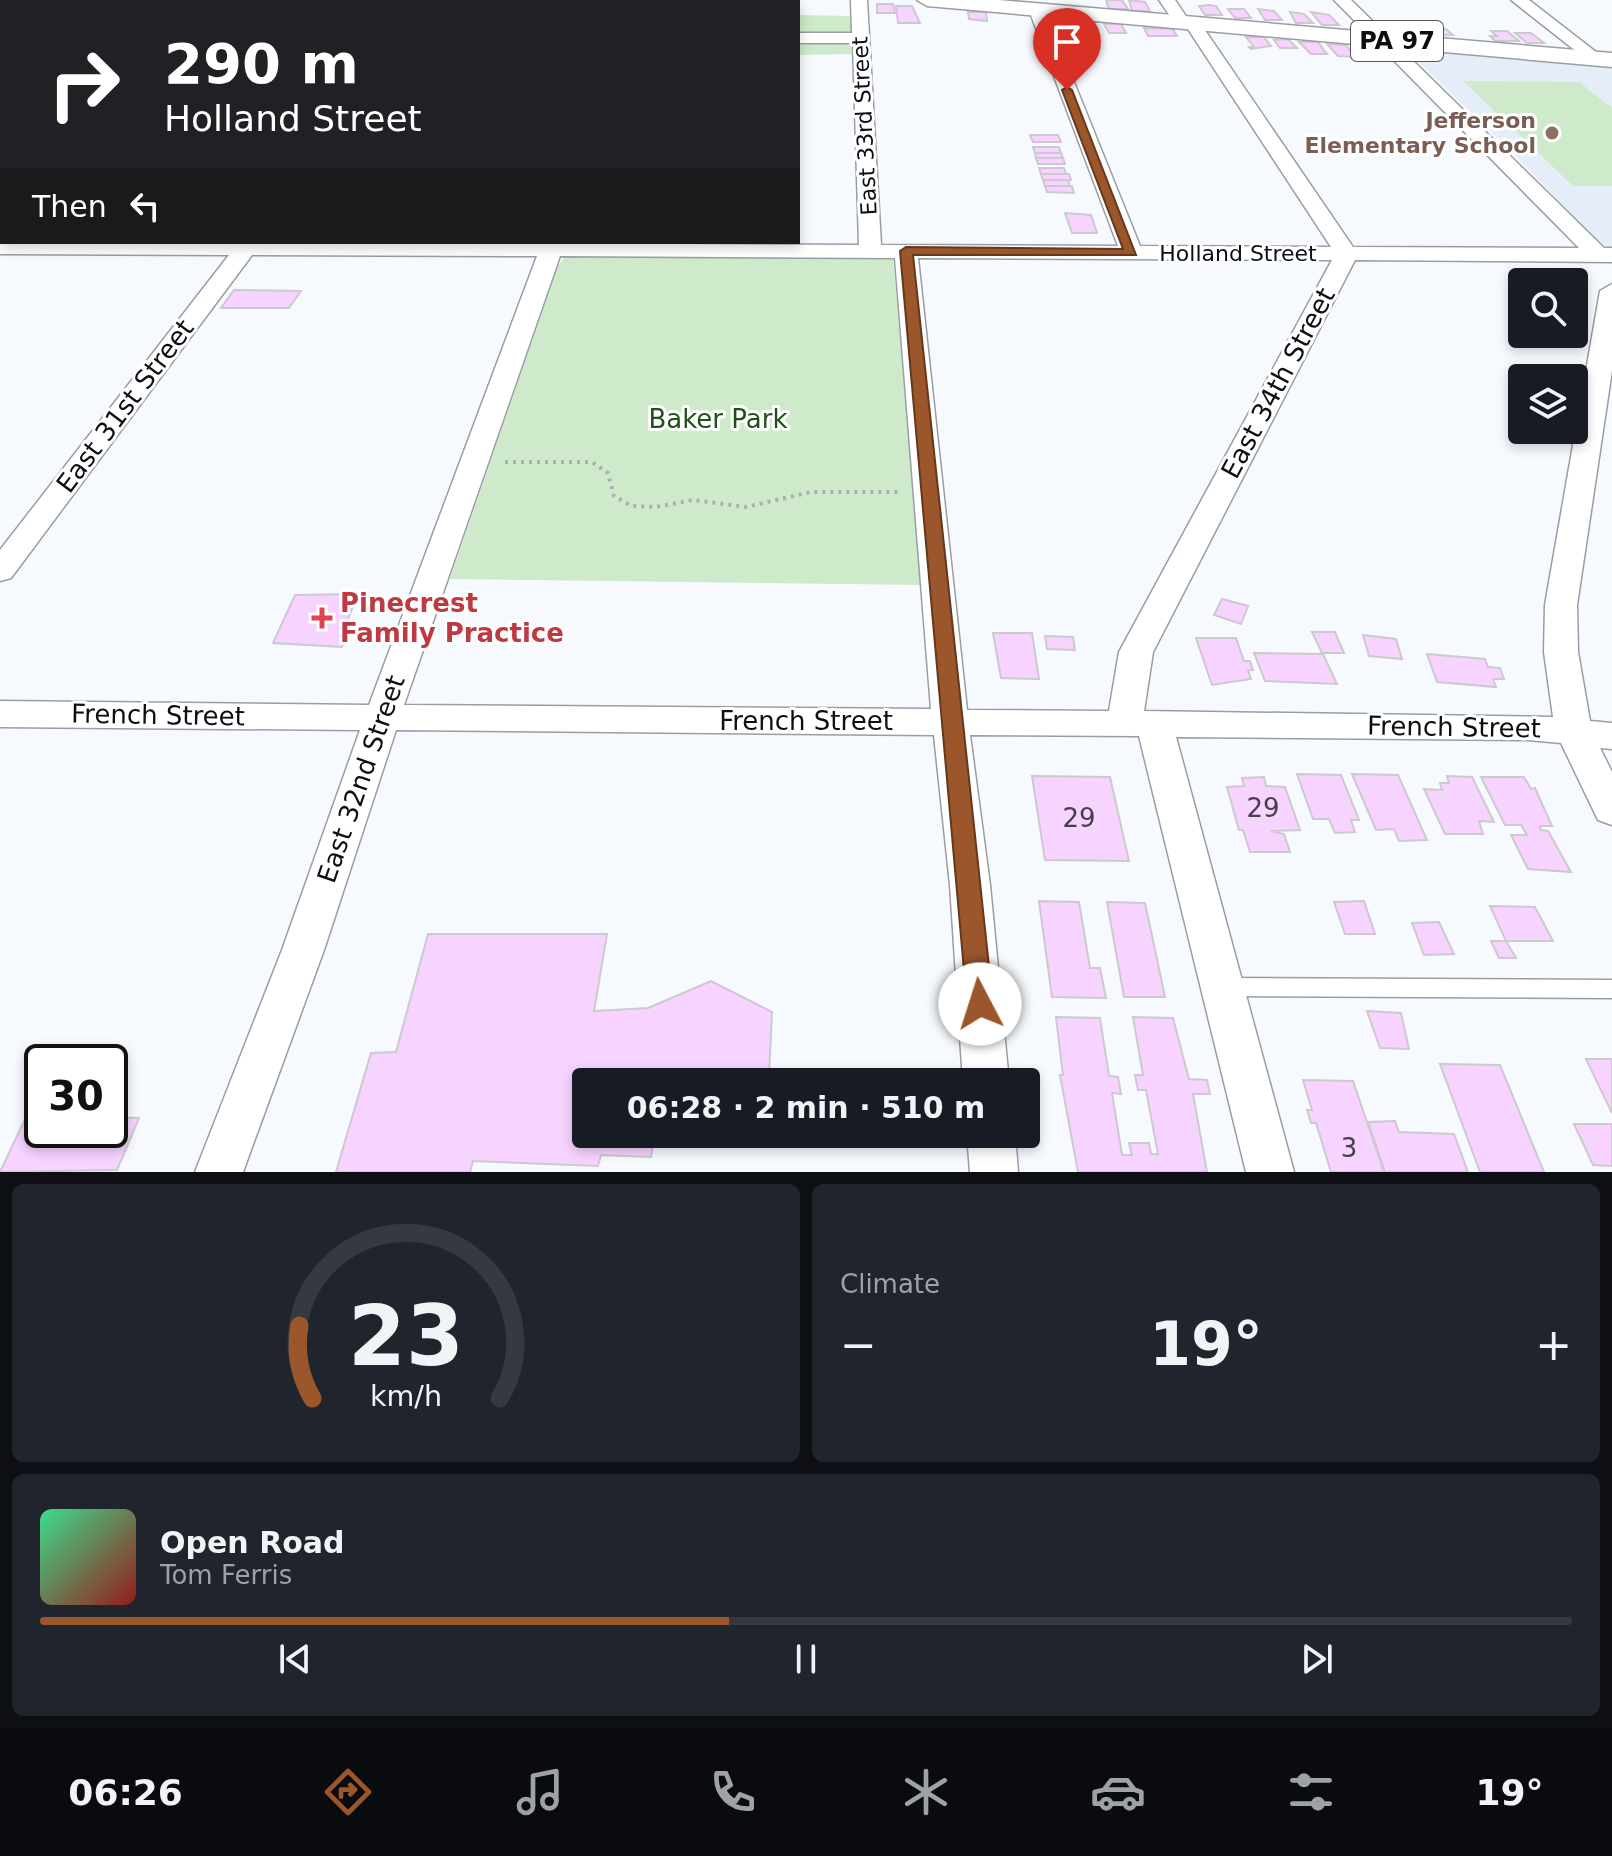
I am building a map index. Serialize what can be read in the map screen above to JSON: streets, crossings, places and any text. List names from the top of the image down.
{
  "streets": {
    "main road": ["PA 97"],
    "street": [
      "East 33rd Street",
      "Holland Street",
      "East 34th Street",
      "East 31st Street",
      "French Street",
      "East 32nd Street"
    ]
  },
  "crossings": [
    ["East 33rd Street", "Holland Street"],
    ["Holland Street", "East 34th Street"],
    ["Holland Street", "East 31st Street"],
    ["Holland Street", "East 32nd Street"],
    ["East 34th Street", "French Street"],
    ["French Street", "East 32nd Street"]
  ],
  "parks": ["Baker Park"],
  "places": {
    "other": ["Jefferson Elementary School"],
    "health": ["Pinecrest Family Practice"]
  },
  "house_numbers": ["29", "29", "3"],
  "page": {
    "turn": ["290 m", "Holland Street"],
    "then": "Then",
    "limit": "30",
    "trip": "06:28 · 2 min · 510 m",
    "tile": "Climate",
    "heat": ["−", "19°", "+"],
    "song": ["Open Road", "Tom Ferris"],
    "tabs": ["06:26", "19°"],
    "gauge": ["23", "km/h"]
  }
}
